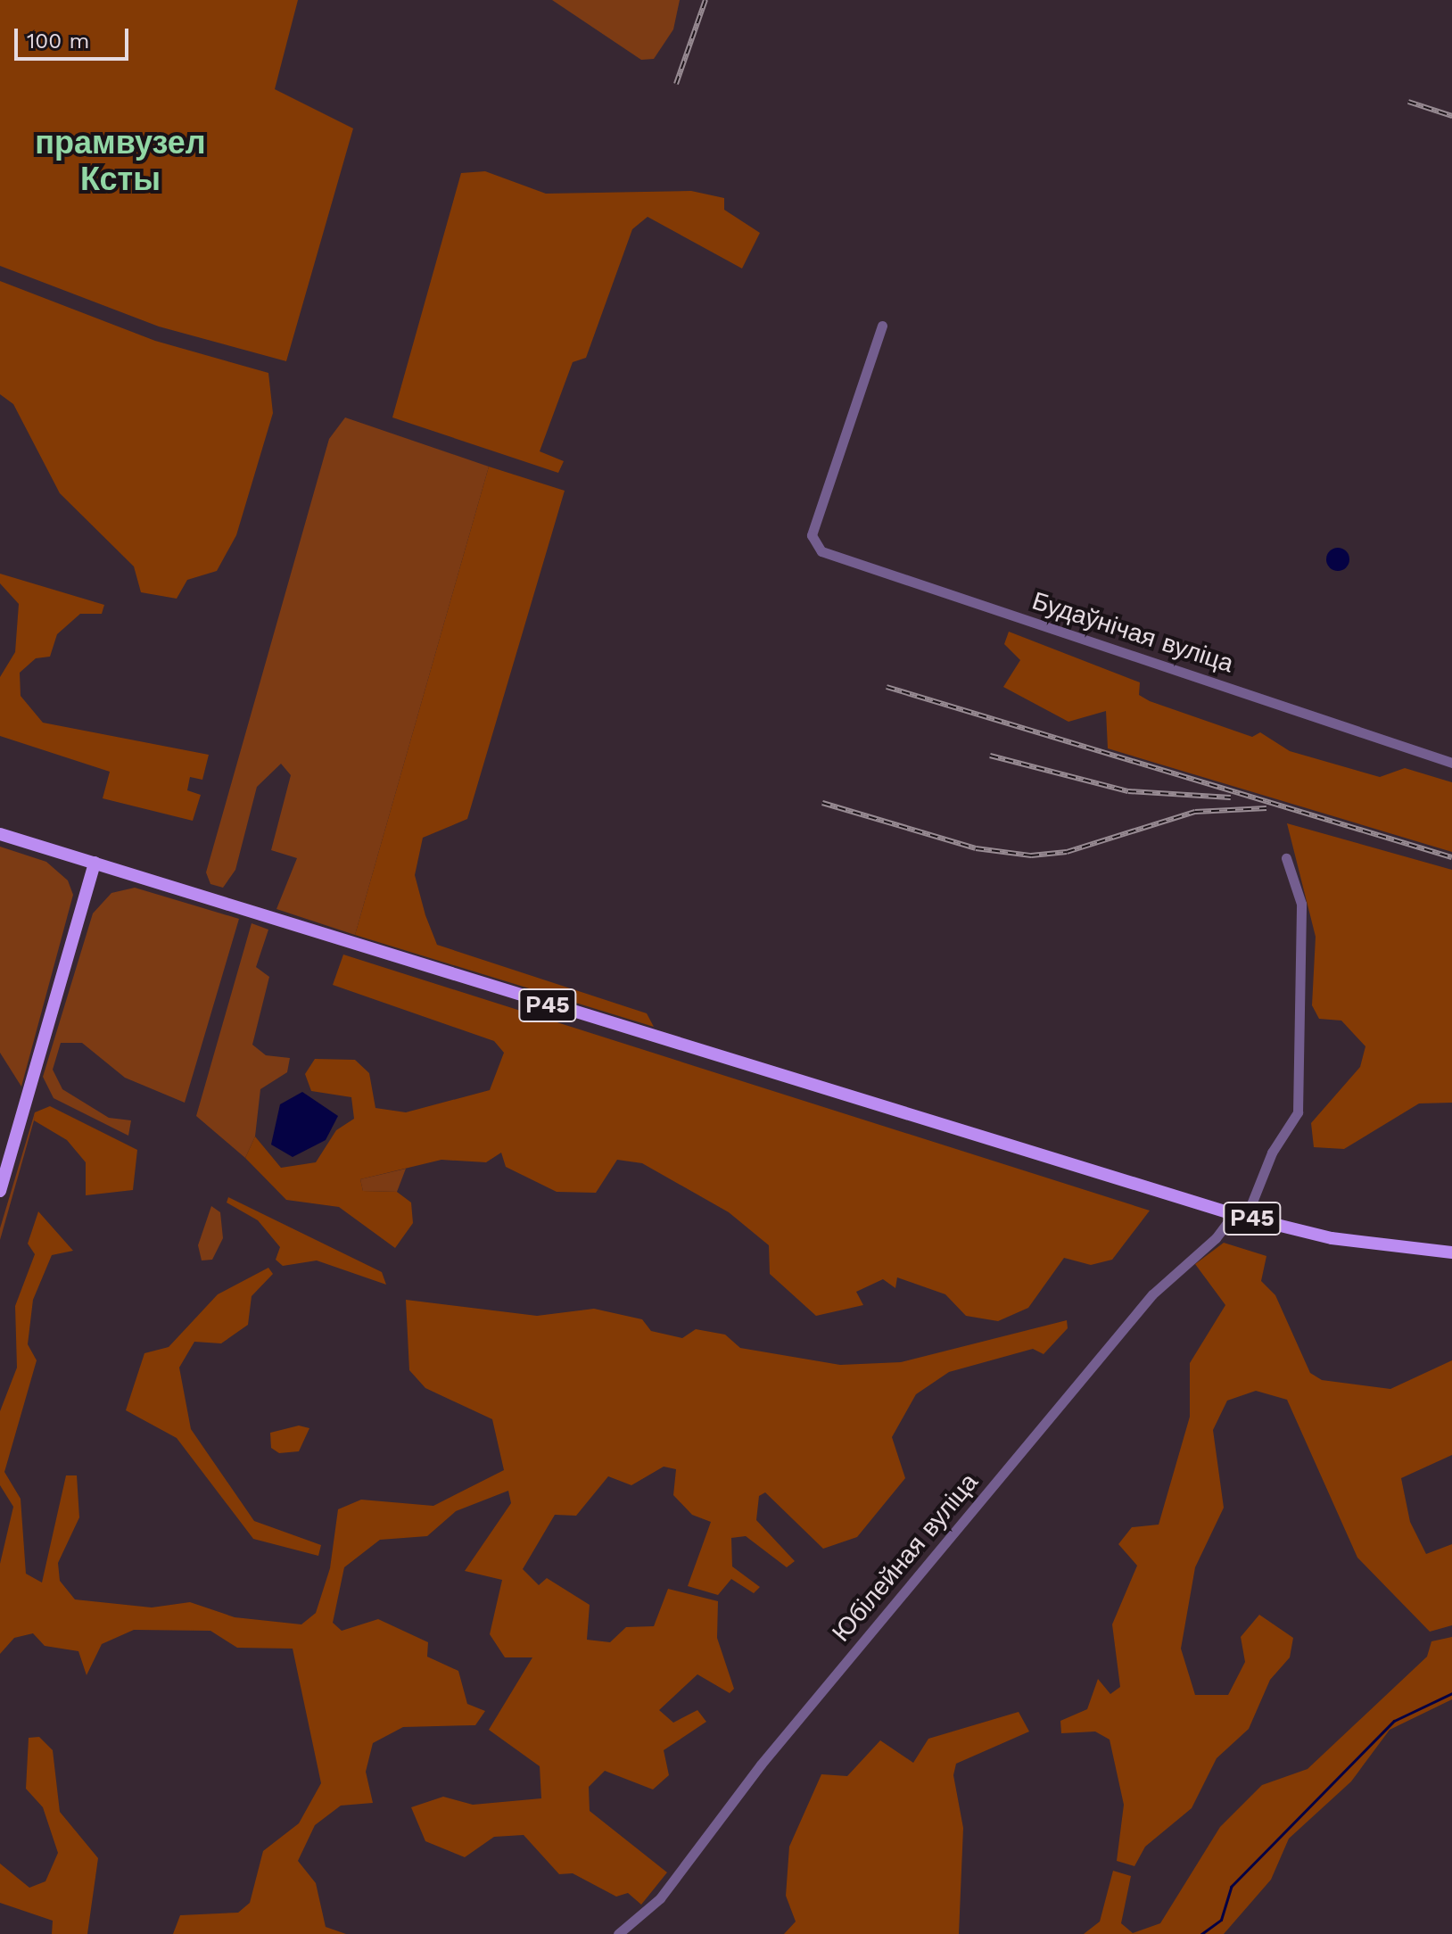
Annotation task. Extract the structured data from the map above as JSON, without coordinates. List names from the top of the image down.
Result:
{
  "streets": {
    "main road": ["Р45"],
    "street": ["Будаўнічая вуліца", "Юбілейная вуліца"]
  },
  "crossings": [
    ["Р45", "Юбілейная вуліца"]
  ],
  "districts": ["прамвузел Ксты"],
  "scale_bar": "100 m"
}
